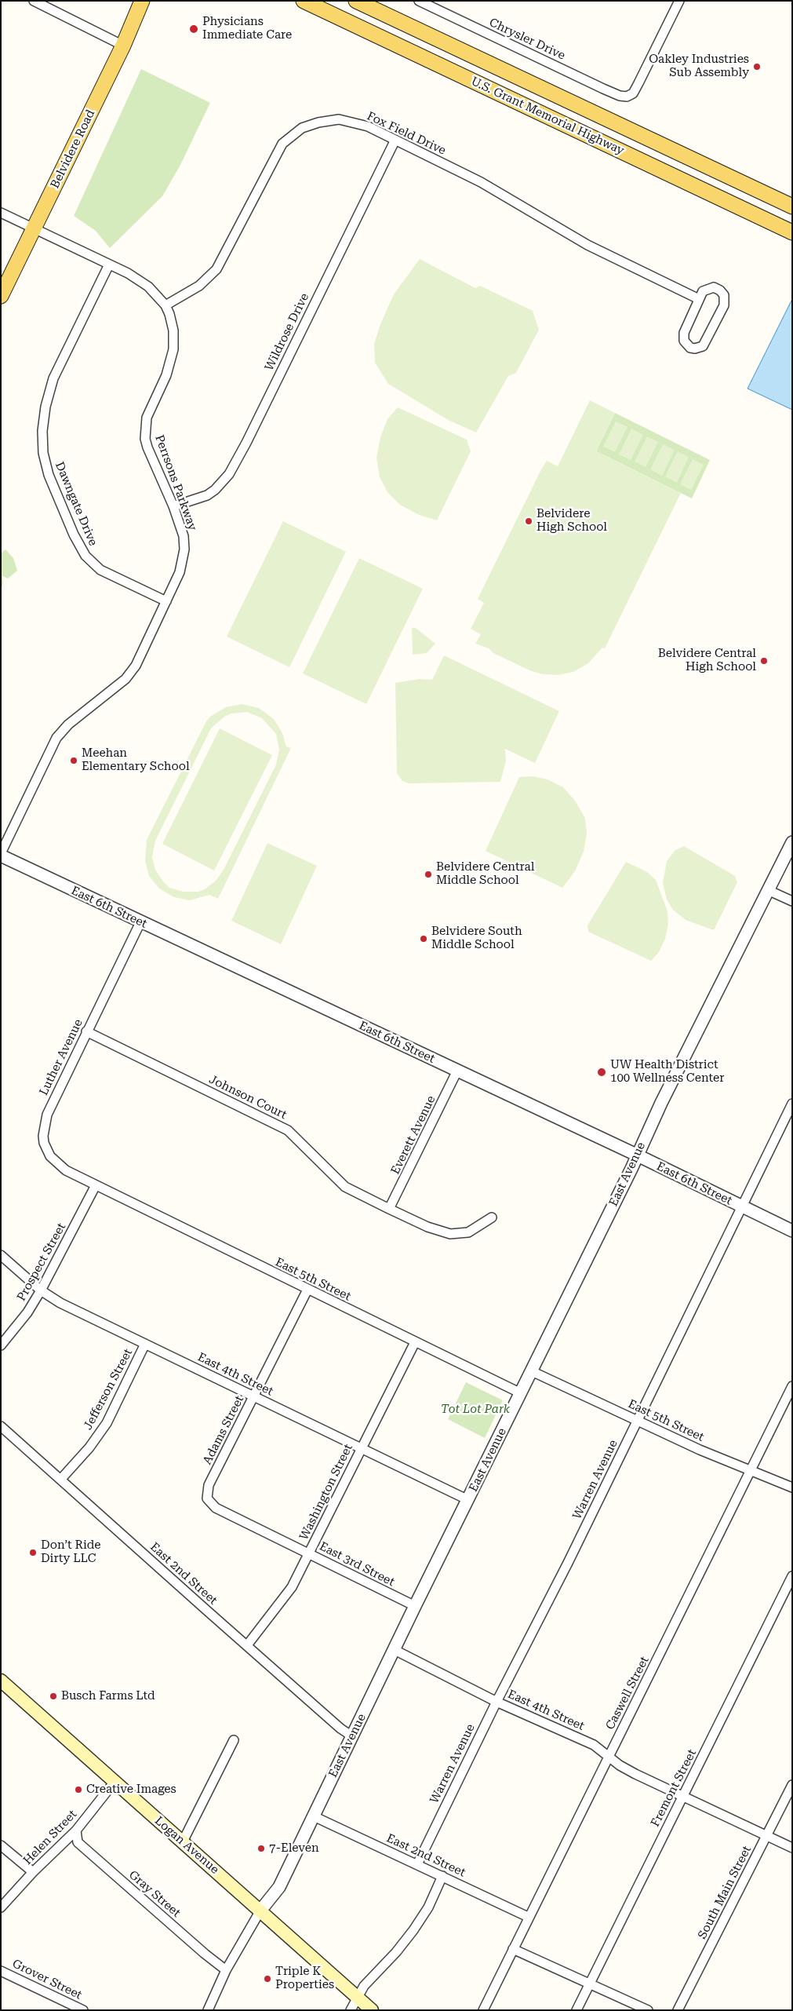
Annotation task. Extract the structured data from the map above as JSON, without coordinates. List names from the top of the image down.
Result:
{
  "streets": {
    "main road": ["U.S. Grant Memorial Highway", "Belvidere Road", "Logan Avenue"],
    "street": [
      "Chrysler Drive",
      "Fox Field Drive",
      "Wildrose Drive",
      "Perrsons Parkway",
      "Dawngate Drive",
      "East 6th Street",
      "Luther Avenue",
      "Johnson Court",
      "Everett Avenue",
      "East Avenue",
      "Prospect Street",
      "East 5th Street",
      "East 4th Street",
      "Jefferson Street",
      "Adams Street",
      "Warren Avenue",
      "Washington Street",
      "East 3rd Street",
      "East 2nd Street",
      "Caswell Street",
      "Fremont Street",
      "Helen Street",
      "South Main Street",
      "Gray Street",
      "Grover Street"
    ]
  },
  "crossings": [
    ["Fox Field Drive", "Wildrose Drive"],
    ["Fox Field Drive", "Perrsons Parkway"],
    ["Belvidere Road", "Perrsons Parkway"],
    ["Wildrose Drive", "Perrsons Parkway"],
    ["Perrsons Parkway", "Dawngate Drive"],
    ["Perrsons Parkway", "East 6th Street"],
    ["East 6th Street", "Luther Avenue"],
    ["East 6th Street", "Everett Avenue"],
    ["East 6th Street", "East Avenue"],
    ["East 6th Street", "Warren Avenue"],
    ["Luther Avenue", "Johnson Court"],
    ["Luther Avenue", "Prospect Street"],
    ["Luther Avenue", "East 5th Street"],
    ["Johnson Court", "Everett Avenue"],
    ["East Avenue", "East 5th Street"],
    ["East Avenue", "East 4th Street"],
    ["East Avenue", "East 3rd Street"],
    ["East Avenue", "East 2nd Street"],
    ["East Avenue", "Logan Avenue"],
    ["East Avenue", "Gray Street"],
    ["Prospect Street", "East 5th Street"],
    ["Prospect Street", "East 4th Street"],
    ["East 5th Street", "Adams Street"],
    ["East 5th Street", "Warren Avenue"],
    ["East 5th Street", "Washington Street"],
    ["East 5th Street", "Caswell Street"],
    ["East 4th Street", "Jefferson Street"],
    ["East 4th Street", "Adams Street"],
    ["East 4th Street", "Warren Avenue"],
    ["East 4th Street", "Washington Street"],
    ["East 4th Street", "Caswell Street"],
    ["East 4th Street", "Fremont Street"],
    ["East 4th Street", "South Main Street"],
    ["Jefferson Street", "East 2nd Street"],
    ["Adams Street", "East 3rd Street"],
    ["Warren Avenue", "East 2nd Street"],
    ["Washington Street", "East 3rd Street"],
    ["Washington Street", "East 2nd Street"],
    ["East 2nd Street", "Caswell Street"],
    ["Helen Street", "Logan Avenue"],
    ["Helen Street", "Gray Street"]
  ],
  "parks": ["Tot Lot Park"],
  "places": [
    "Physicians Immediate Care",
    "Oakley Industries Sub Assembly",
    "Belvidere High School",
    "Belvidere Central High School",
    "Meehan Elementary School",
    "Belvidere Central Middle School",
    "Belvidere South Middle School",
    "UW Health District 100 Wellness Center",
    "Don’t Ride Dirty LLC",
    "Busch Farms Ltd",
    "Creative Images",
    "7-Eleven",
    "Triple K Properties"
  ]
}
